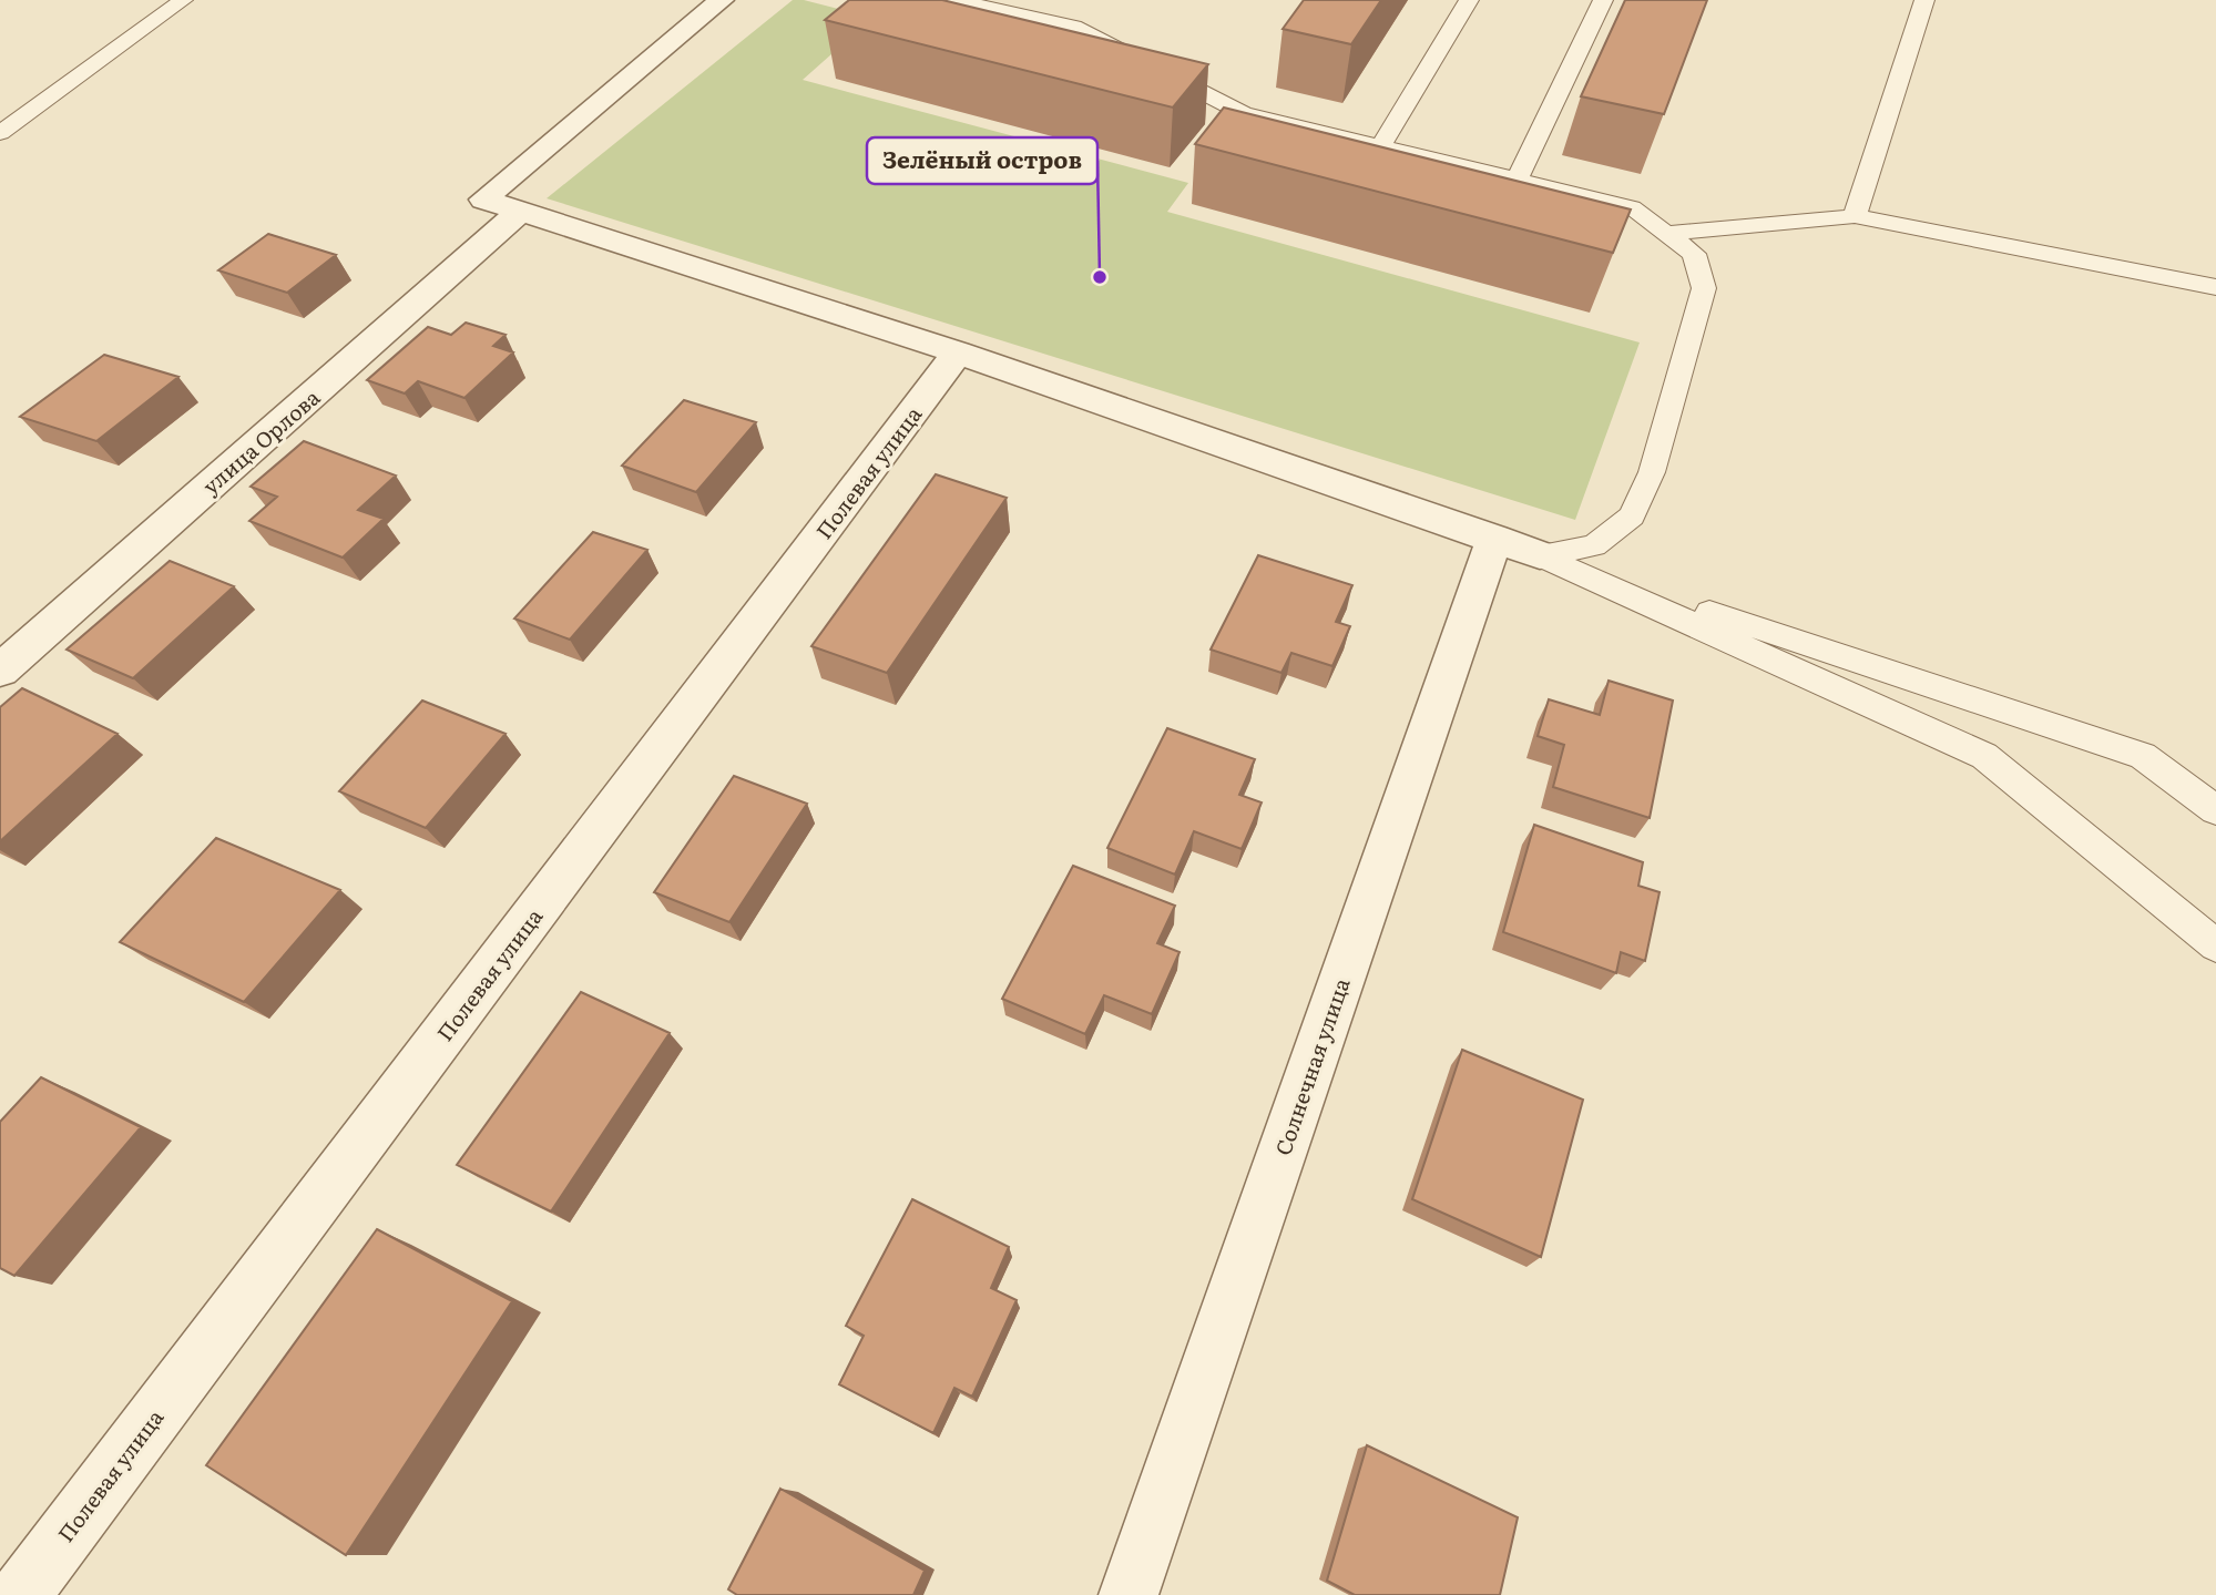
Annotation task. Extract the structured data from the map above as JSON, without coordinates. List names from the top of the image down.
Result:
{
  "streets": {
    "street": ["улица Орлова", "Полевая улица", "Солнечная улица"]
  },
  "places": ["Зелёный остров"]
}
